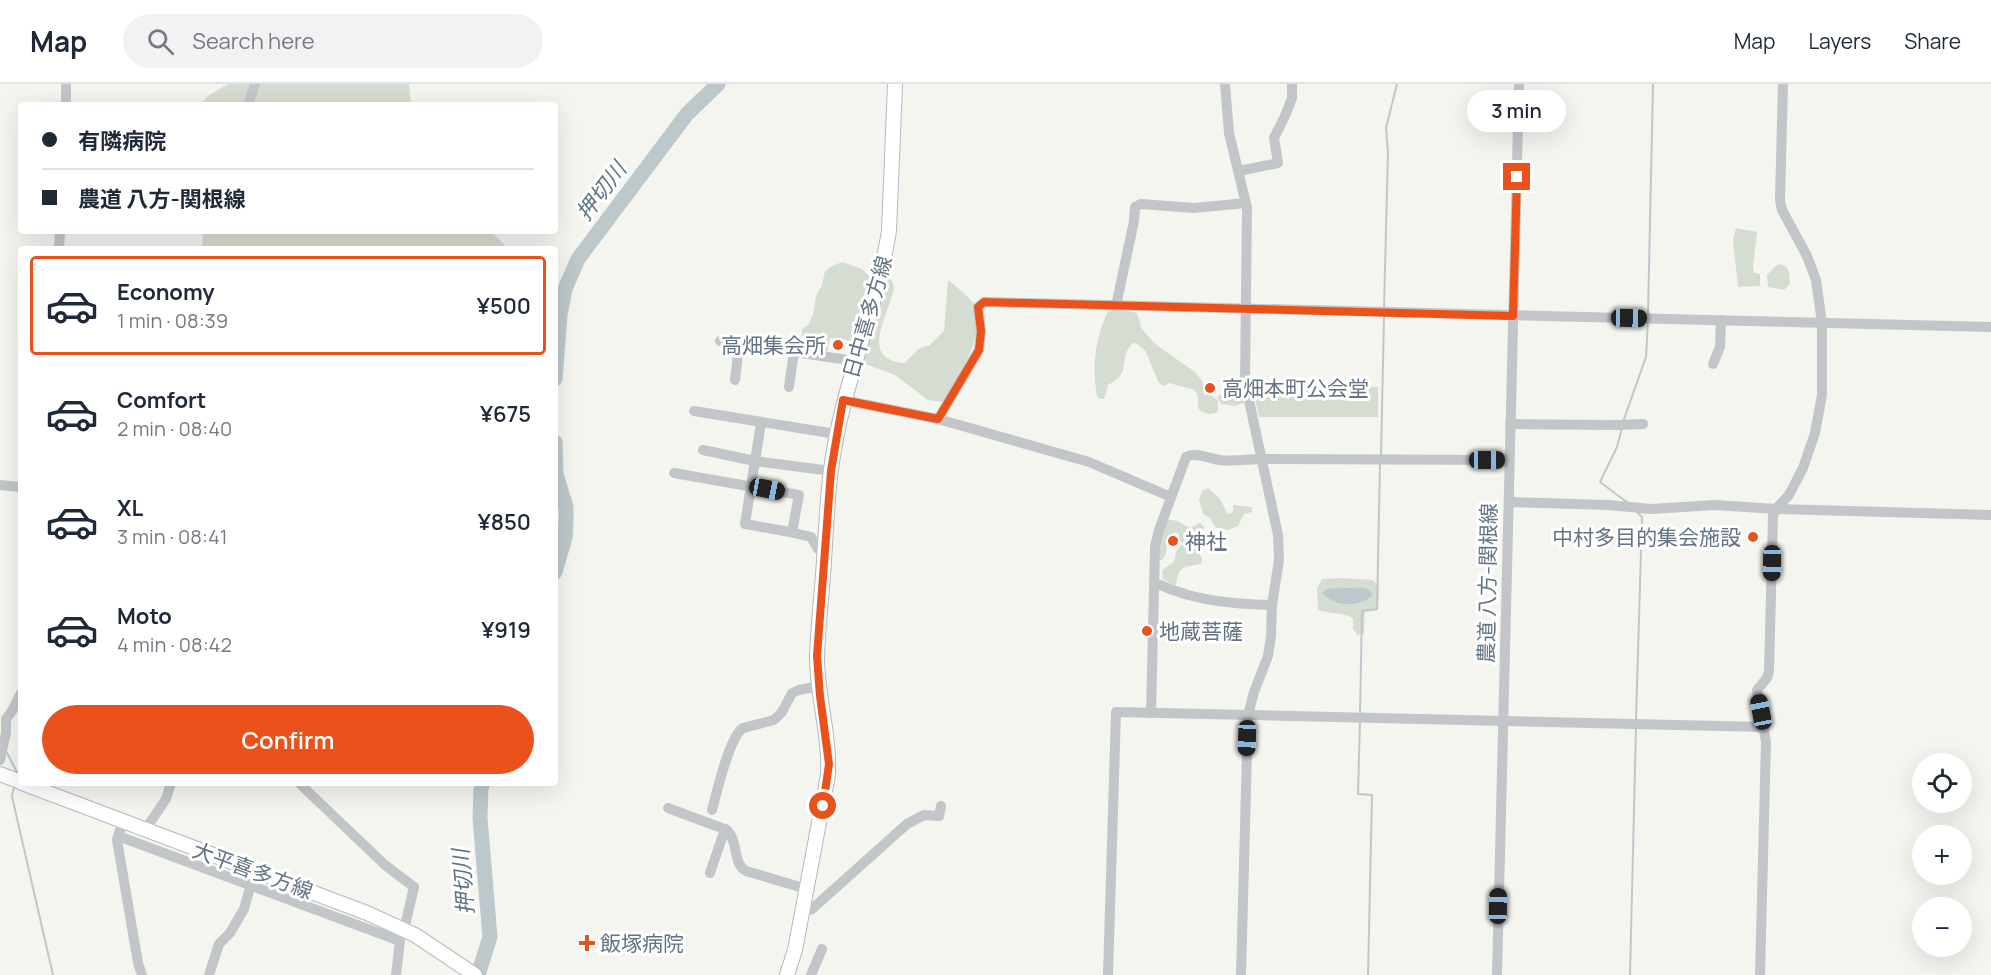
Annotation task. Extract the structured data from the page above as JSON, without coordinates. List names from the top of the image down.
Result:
{
  "streets": {
    "main road": ["日中喜多方線", "大平喜多方線"],
    "street": ["農道 八方-関根線"]
  },
  "water": ["押切川"],
  "places": {
    "other": [
      "高畑集会所",
      "高畑本町公会堂",
      "中村多目的集会施設",
      "神社",
      "地蔵菩薩"
    ],
    "health": ["飯塚病院"]
  },
  "page": {
    "header": "Map",
    "search": "Search here",
    "nav": ["Map", "Layers", "Share"],
    "bubble": "3 min",
    "banner": ["有隣病院", "農道 八方-関根線"],
    "list": [
      {
        "name": "Economy",
        "note": "1 min · 08:39",
        "value": "¥500"
      },
      {
        "name": "Comfort",
        "note": "2 min · 08:40",
        "value": "¥675"
      },
      {
        "name": "XL",
        "note": "3 min · 08:41",
        "value": "¥850"
      },
      {
        "name": "Moto",
        "note": "4 min · 08:42",
        "value": "¥919"
      }
    ],
    "buttons": "Confirm",
    "map_buttons": ["+", "−"]
  }
}
